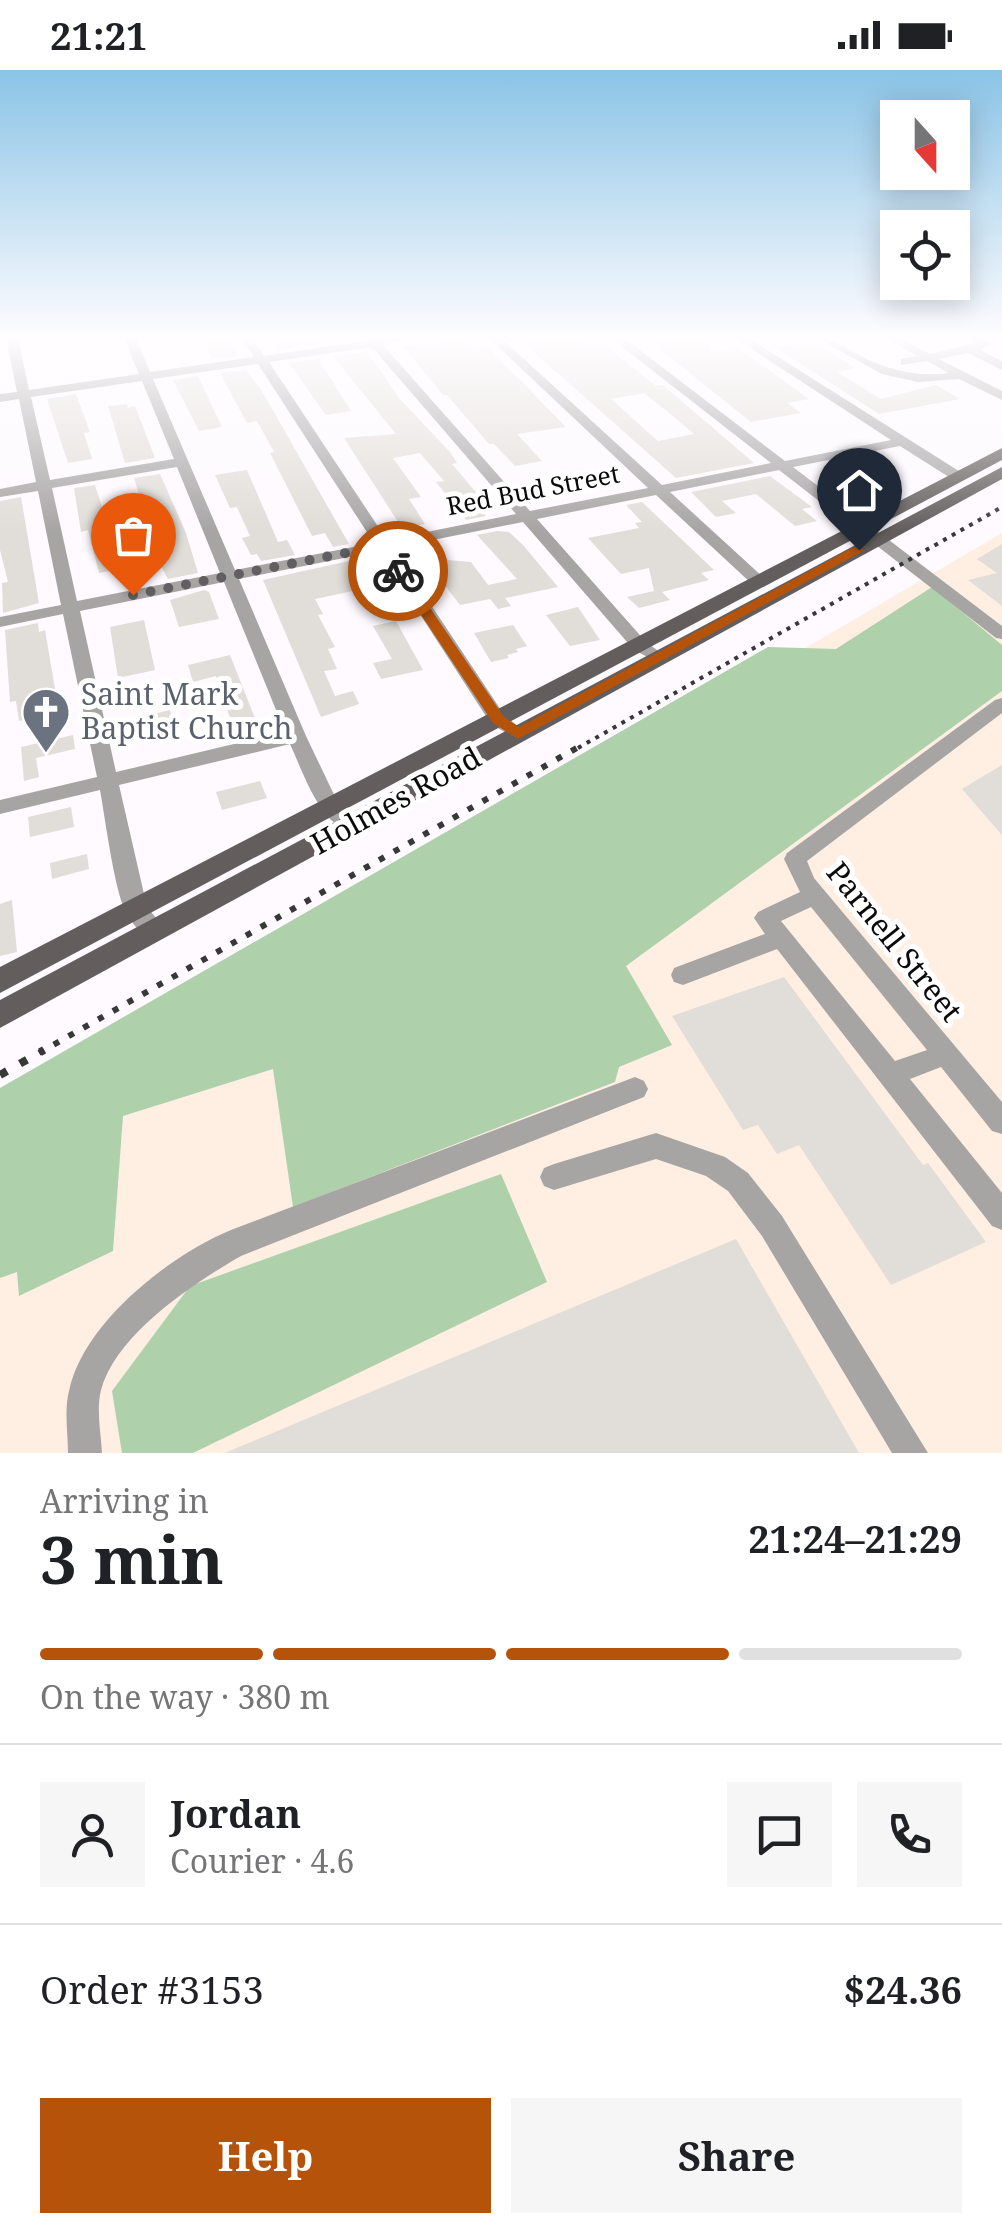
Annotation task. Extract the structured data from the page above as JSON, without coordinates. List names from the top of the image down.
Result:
{
  "streets": {
    "main road": ["Holmes Road"],
    "street": ["Red Bud Street", "Parnell Street"]
  },
  "places": {
    "church": ["Saint Mark Baptist Church"]
  },
  "north": "bottom",
  "page": {
    "status": "21:21",
    "heading": ["3 min", "Arriving in", "21:24–21:29"],
    "panel": [
      "Jordan",
      "Courier · 4.6",
      "Order #3153",
      "$24.36"
    ],
    "bar": "On the way · 380 m",
    "buttons": ["Help", "Share"]
  }
}
